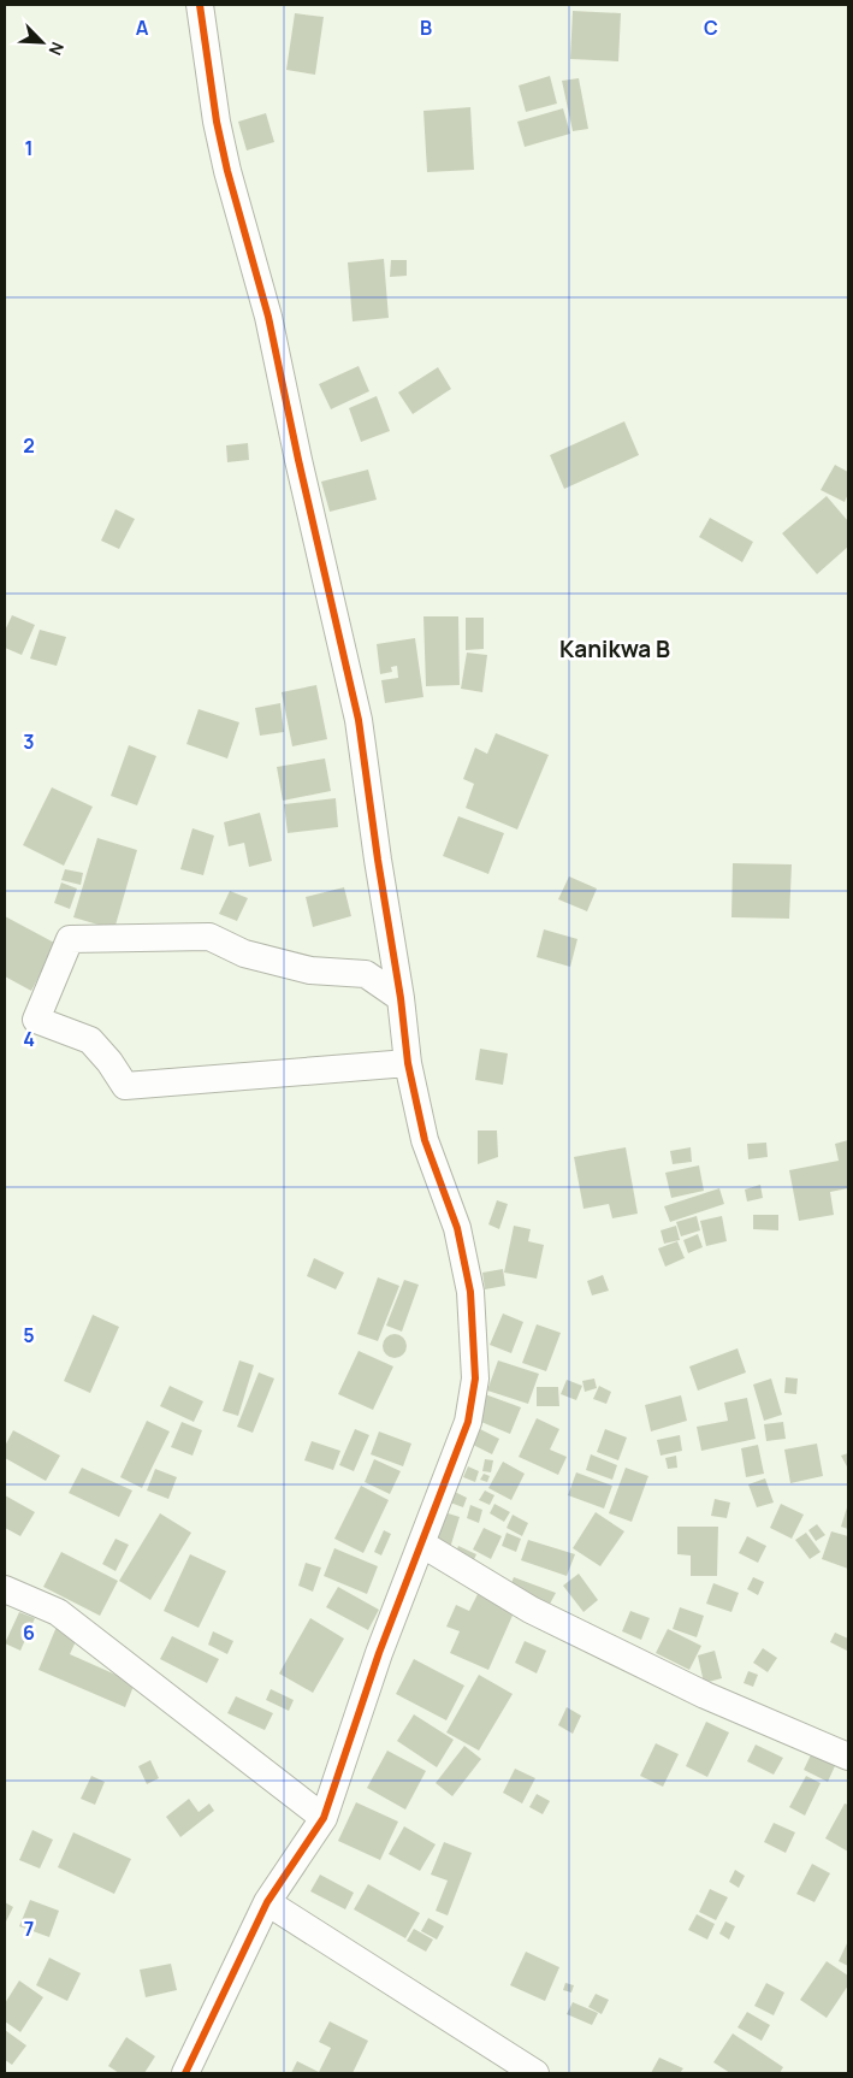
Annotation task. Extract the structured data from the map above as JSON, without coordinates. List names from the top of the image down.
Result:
{
  "districts": ["Kanikwa B"],
  "north": "bottom right",
  "grid": {
    "columns": ["A", "B", "C"],
    "rows": [
      "1",
      "2",
      "3",
      "4",
      "5",
      "6",
      "7"
    ]
  }
}
